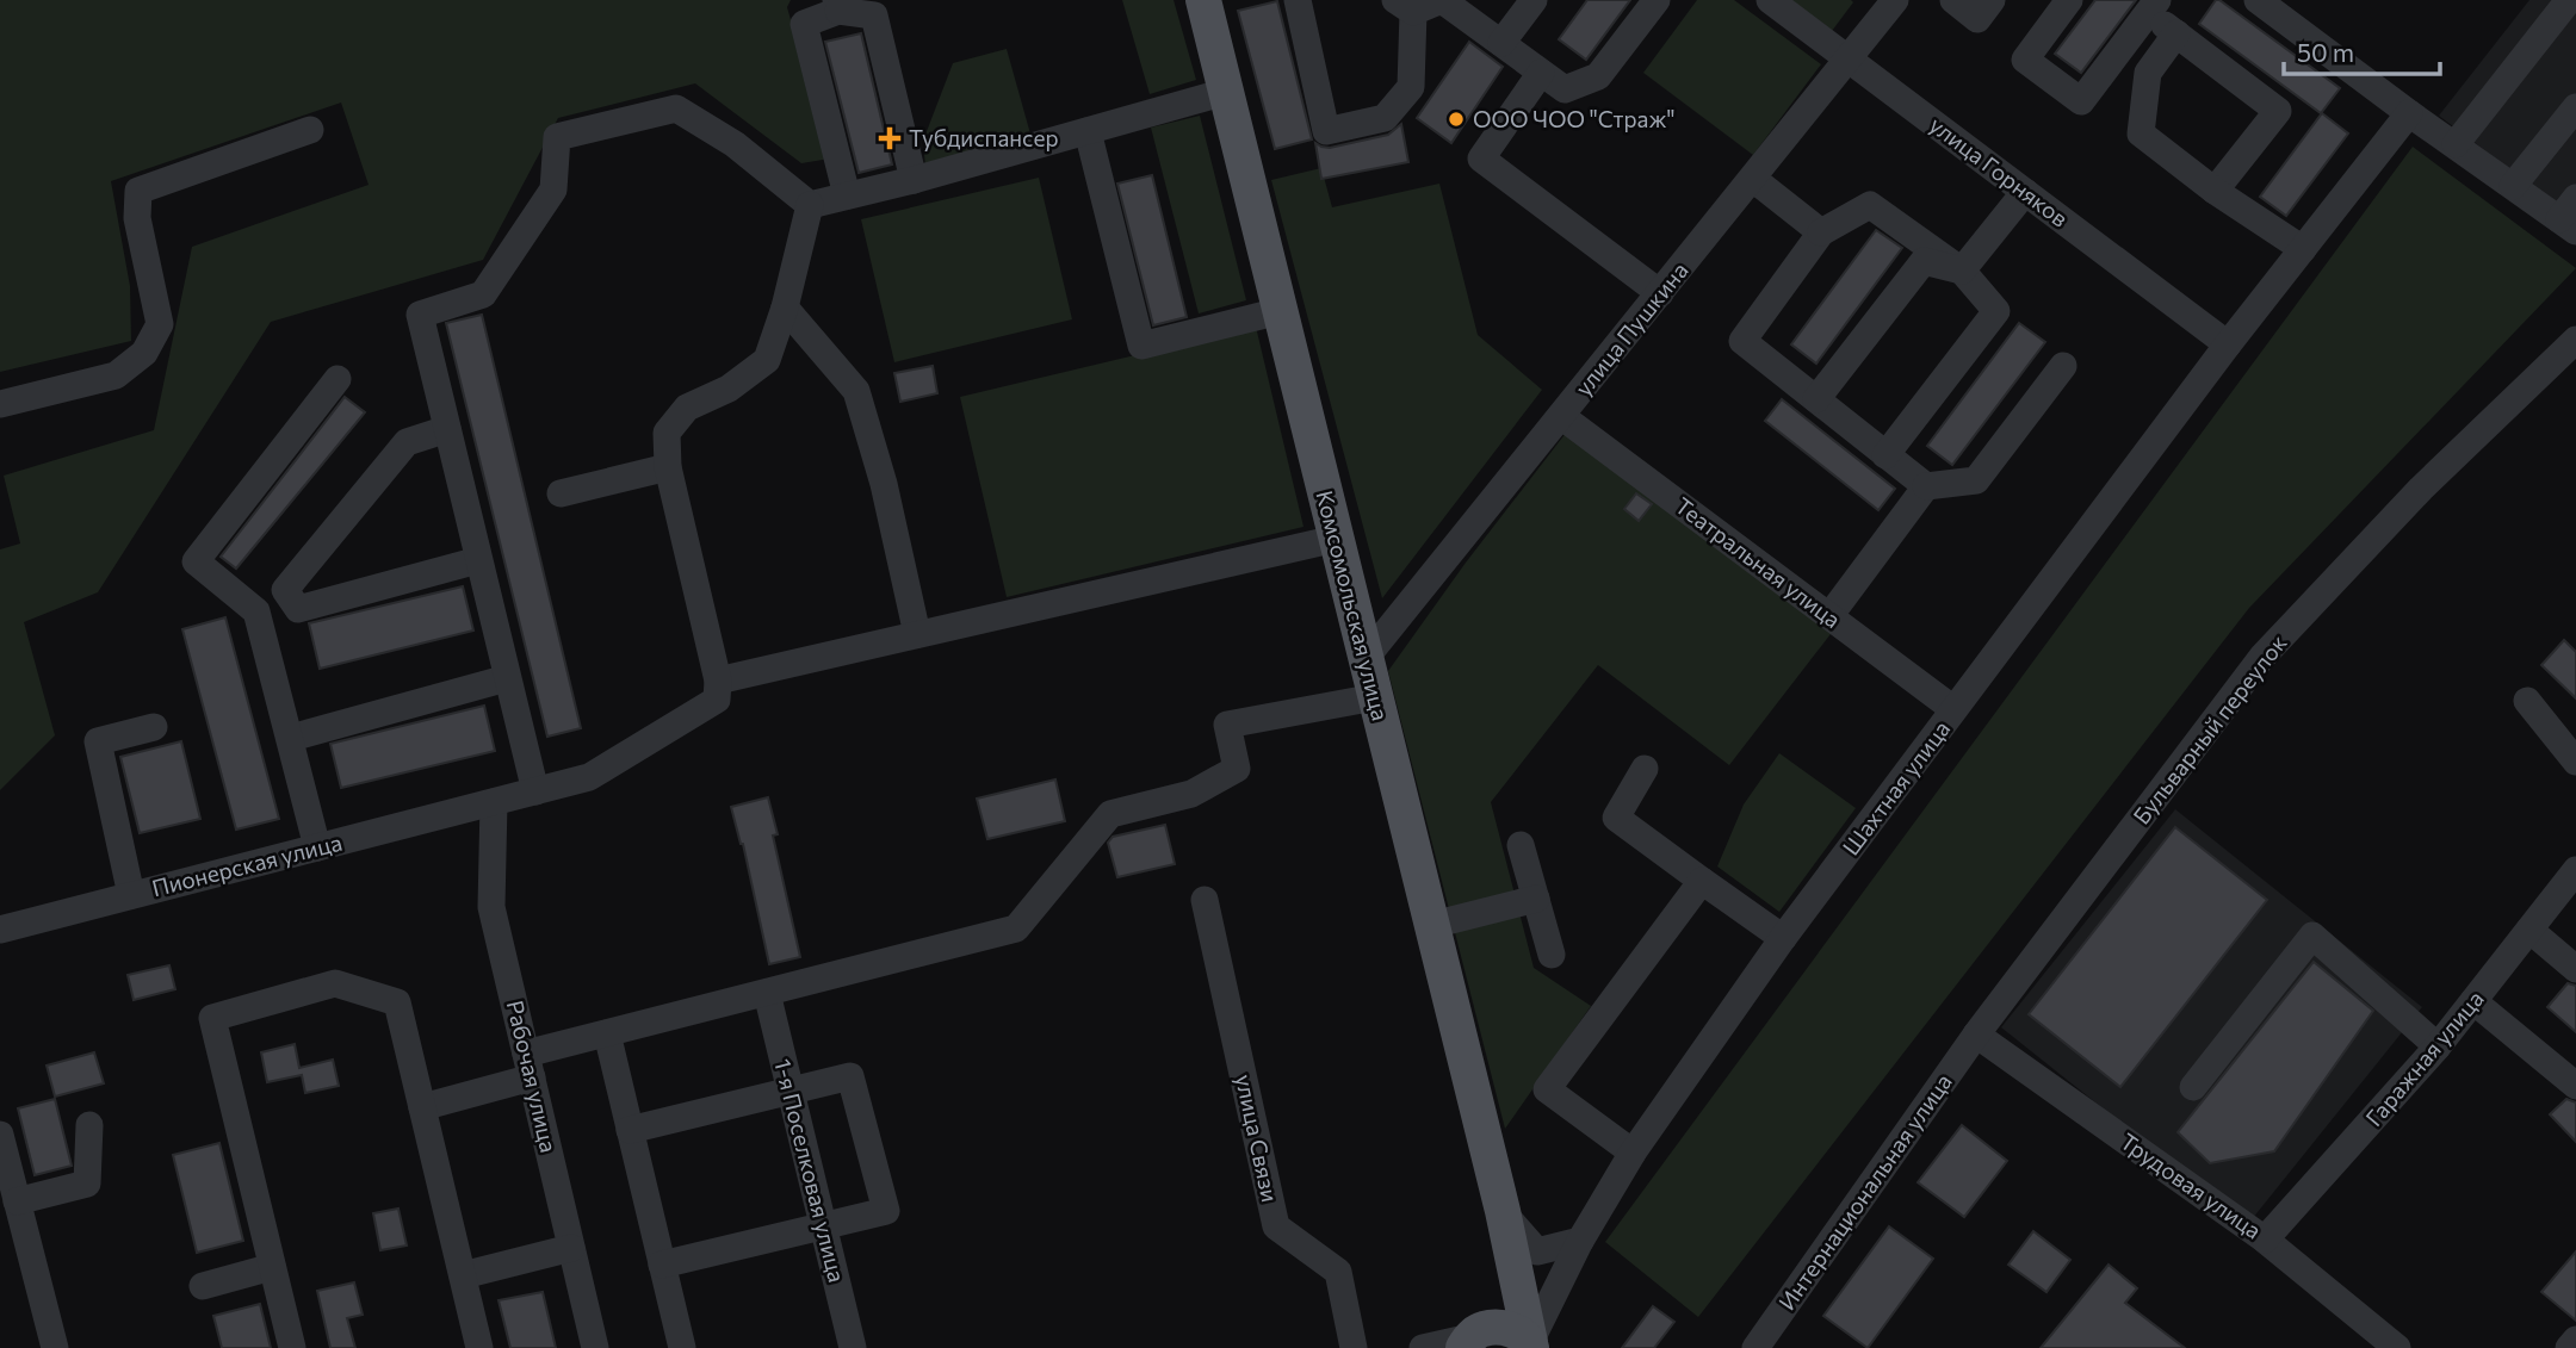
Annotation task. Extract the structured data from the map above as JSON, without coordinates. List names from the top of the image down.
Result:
{
  "streets": {
    "main road": ["Комсомольская улица"],
    "street": [
      "улица Горняков",
      "улица Пушкина",
      "Театральная улица",
      "Бульварный переулок",
      "Шахтная улица",
      "Пионерская улица",
      "Гаражная улица",
      "Рабочая улица",
      "улица Связи",
      "1-я Поселковая улица",
      "Трудовая улица",
      "Интернациональная улица"
    ]
  },
  "crossings": [
    ["улица Горняков", "улица Пушкина"],
    ["улица Горняков", "Шахтная улица"],
    ["улица Пушкина", "Театральная улица"],
    ["улица Пушкина", "Комсомольская улица"],
    ["Театральная улица", "Шахтная улица"],
    ["Комсомольская улица", "Шахтная улица"],
    ["Бульварный переулок", "Трудовая улица"],
    ["Бульварный переулок", "Интернациональная улица"],
    ["Пионерская улица", "Рабочая улица"],
    ["Гаражная улица", "Трудовая улица"],
    ["Трудовая улица", "Интернациональная улица"]
  ],
  "places": {
    "other": ["ООО ЧОО \"Страж\""],
    "health": ["Тубдиспансер"]
  },
  "scale_bar": "50 m"
}
